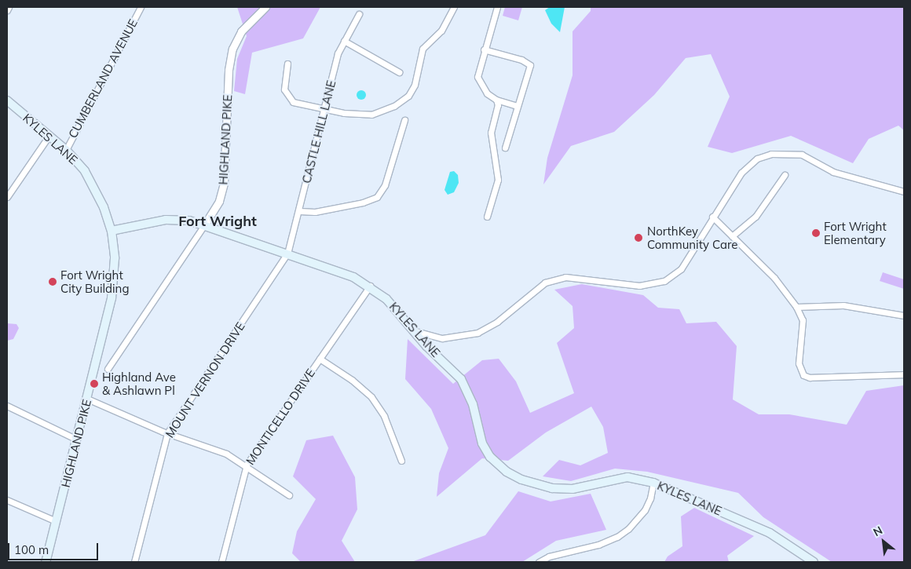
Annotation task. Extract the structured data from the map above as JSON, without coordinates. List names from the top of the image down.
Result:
{
  "streets": {
    "main road": ["KYLES LANE", "HIGHLAND PIKE"],
    "street": [
      "CUMBERLAND AVENUE",
      "CASTLE HILL LANE",
      "MOUNT VERNON DRIVE",
      "MONTICELLO DRIVE"
    ]
  },
  "crossings": [
    ["CUMBERLAND AVENUE", "KYLES LANE"],
    ["CASTLE HILL LANE", "KYLES LANE"],
    ["CASTLE HILL LANE", "MOUNT VERNON DRIVE"],
    ["KYLES LANE", "HIGHLAND PIKE"],
    ["KYLES LANE", "MOUNT VERNON DRIVE"],
    ["KYLES LANE", "MONTICELLO DRIVE"]
  ],
  "districts": ["Fort Wright"],
  "places": [
    "Fort Wright Elementary",
    "NorthKey Community Care",
    "Fort Wright City Building",
    "Highland Ave & Ashlawn Pl"
  ],
  "scale_bar": "100 m",
  "north": "top left"
}
